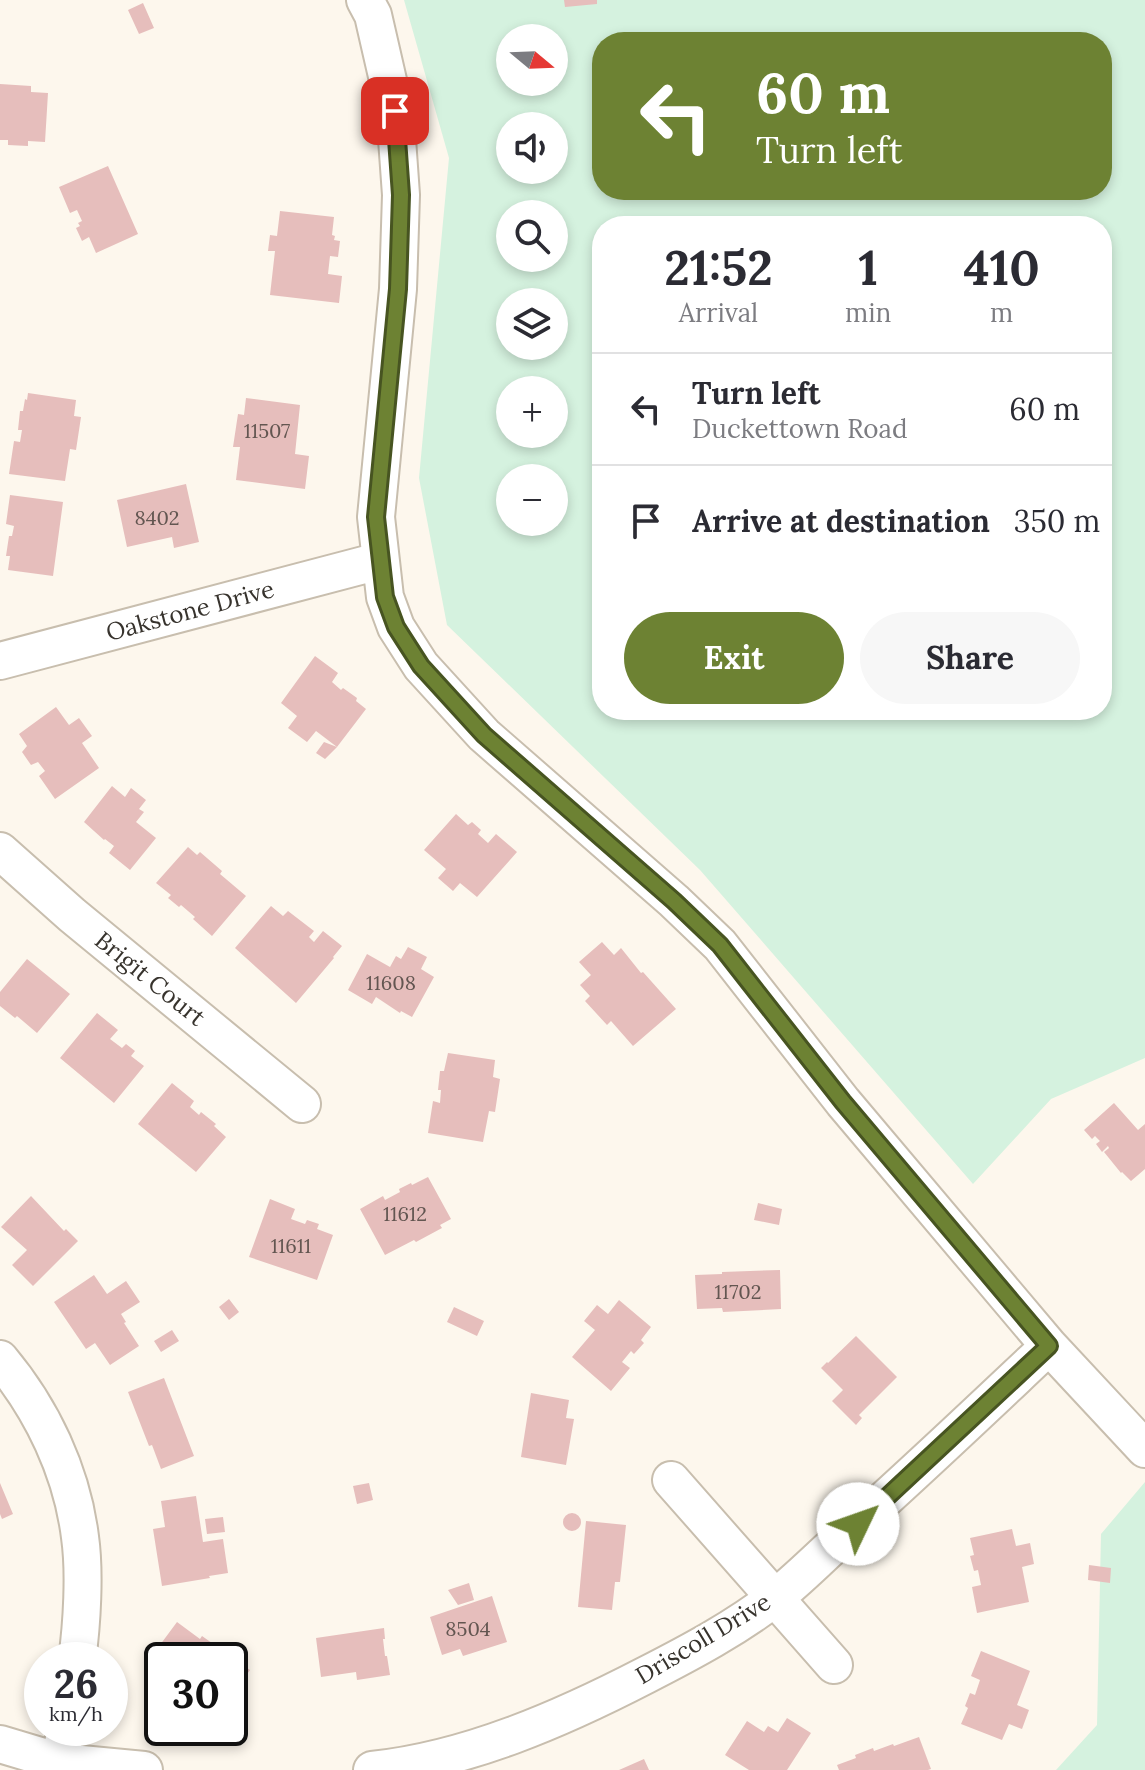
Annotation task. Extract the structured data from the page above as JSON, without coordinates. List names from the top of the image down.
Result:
{
  "streets": {
    "street": ["Oakstone Drive", "Brigit Court", "Driscoll Drive"]
  },
  "house_numbers": [
    "11507",
    "8402",
    "11608",
    "11612",
    "11611",
    "11702",
    "8504"
  ],
  "north": "right",
  "page": {
    "map_buttons": ["+", "−"],
    "turn": ["60 m", "Turn left"],
    "eta": [
      "21:52",
      "Arrival",
      "1",
      "min",
      "410",
      "m"
    ],
    "list": [
      {
        "name": "Turn left",
        "note": "Duckettown Road",
        "value": "60 m"
      },
      {
        "name": "Arrive at destination",
        "value": "350 m"
      }
    ],
    "buttons": ["Exit", "Share"],
    "speed": "26 km/h",
    "limit": "30"
  }
}
